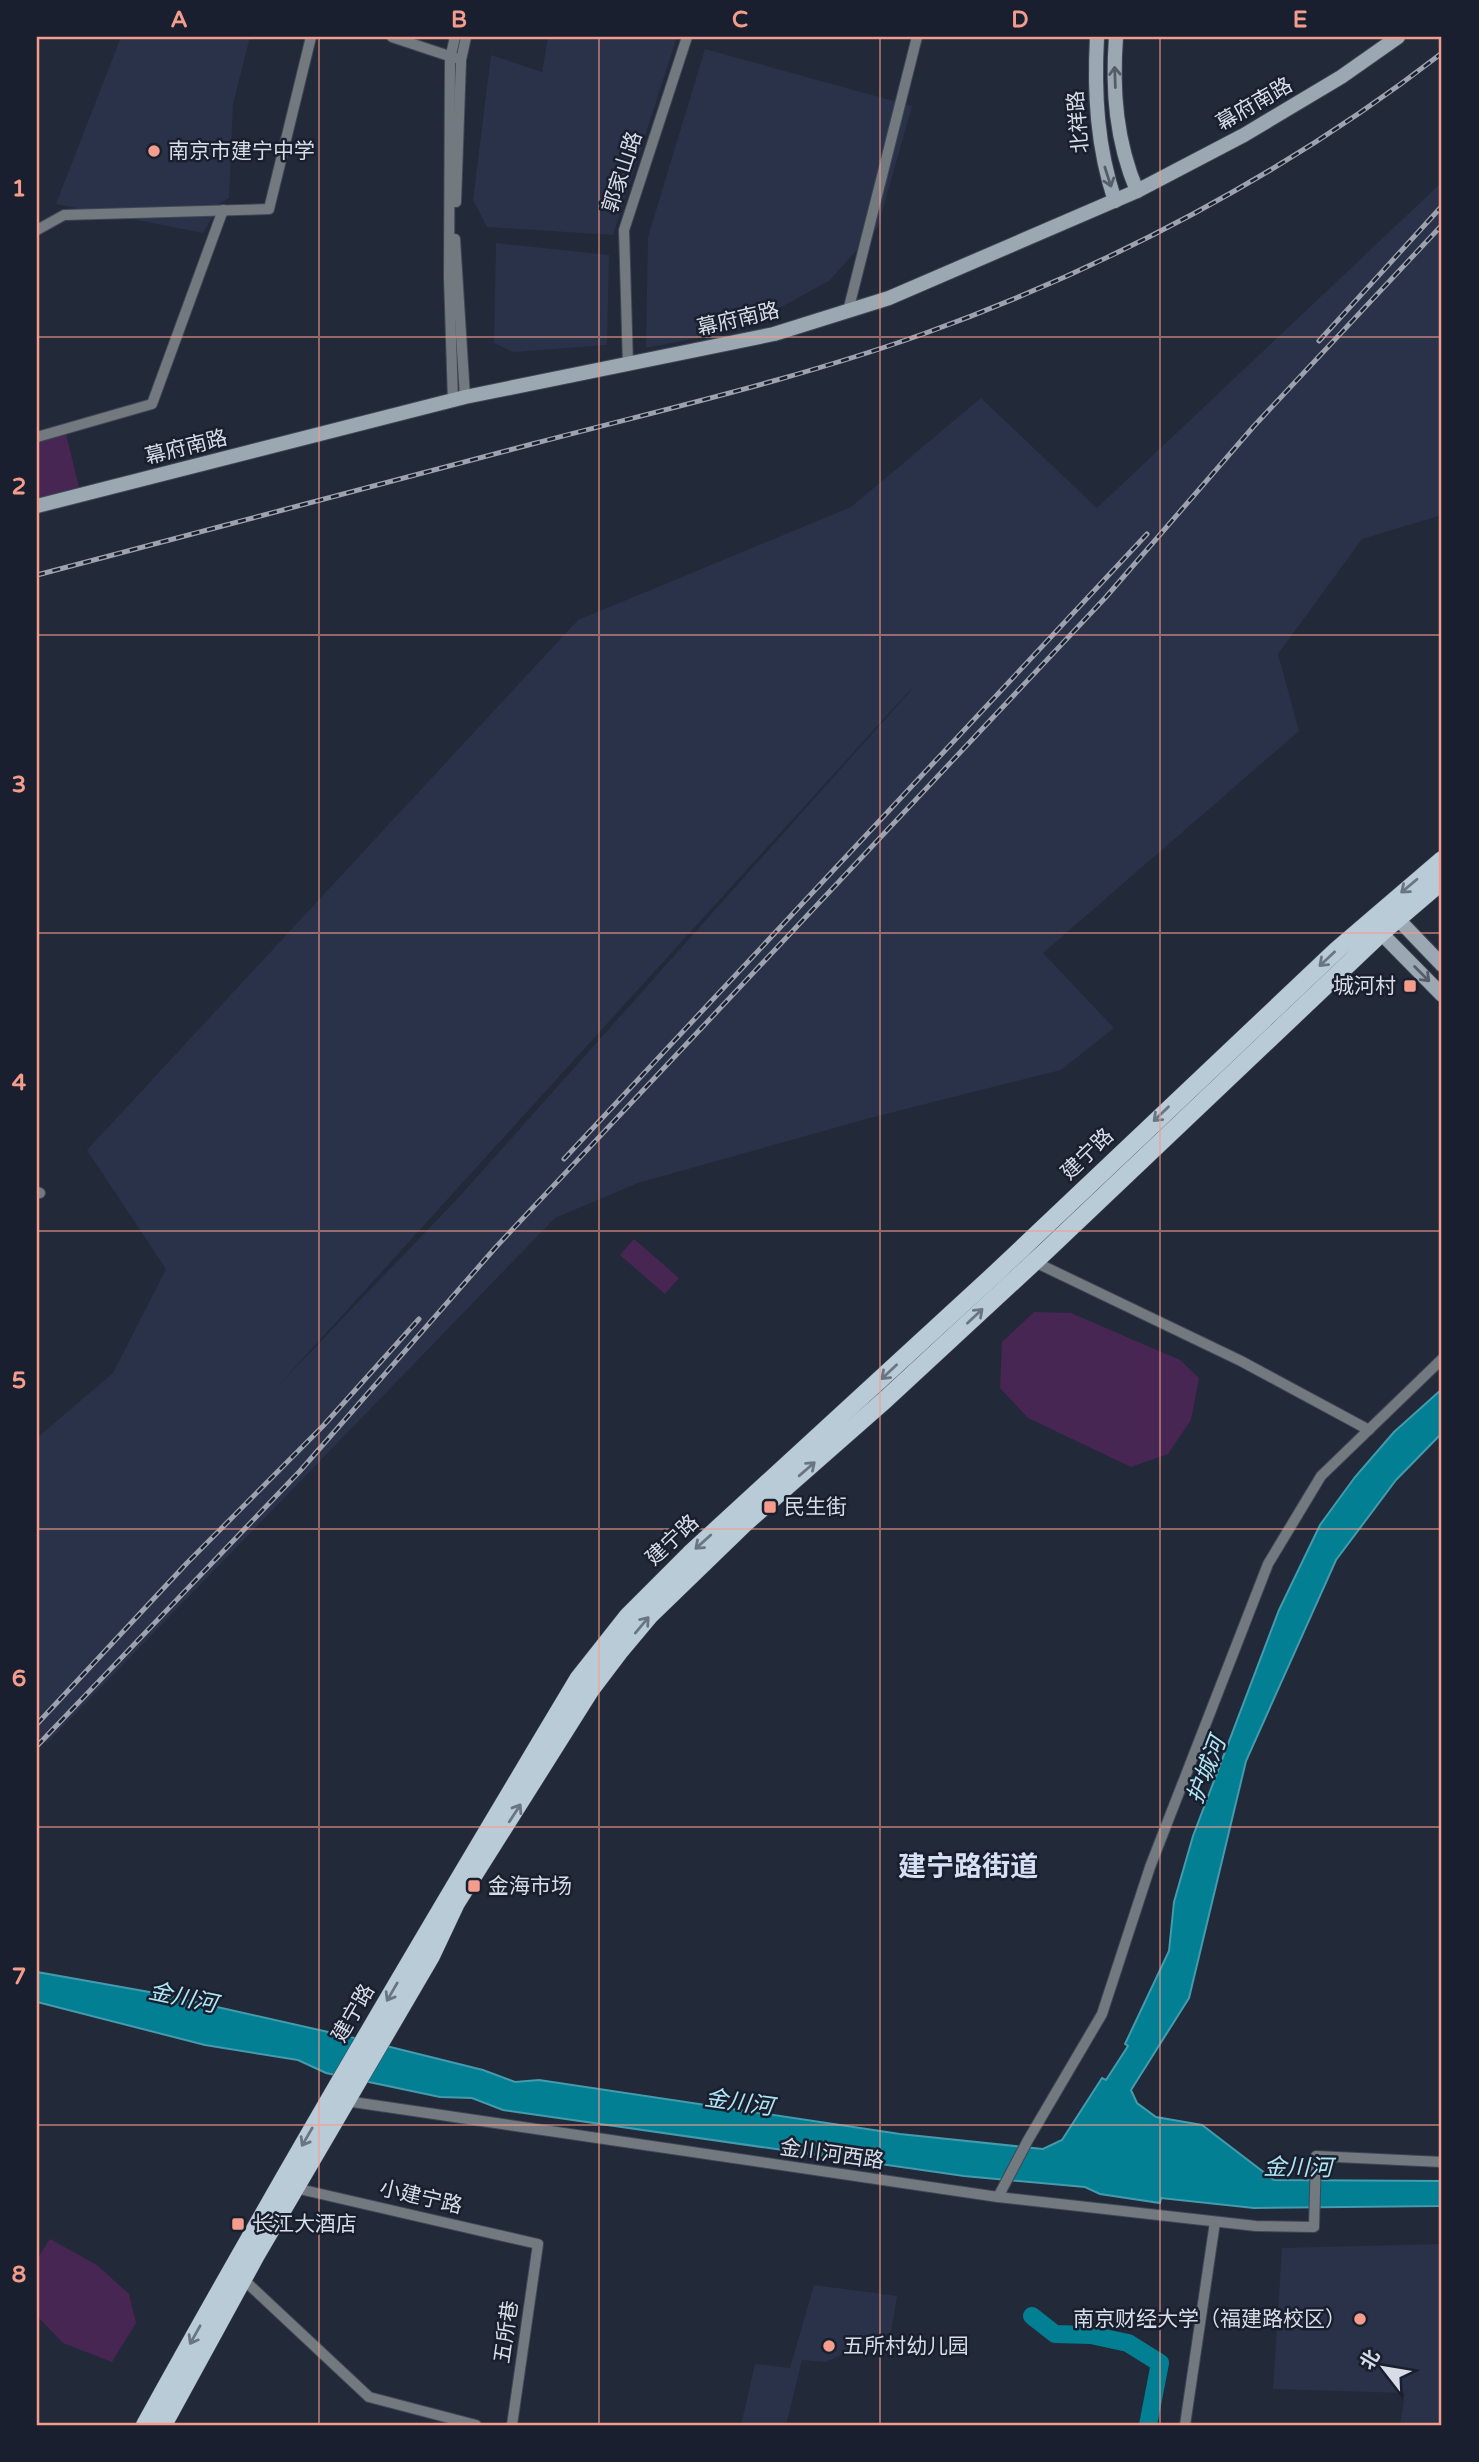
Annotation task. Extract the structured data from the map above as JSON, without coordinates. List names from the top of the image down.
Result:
{
  "streets": {
    "main road": ["建宁路"],
    "street": [
      "幕府南路",
      "北祥路",
      "郭家山路",
      "金川河西路",
      "小建宁路",
      "五所巷"
    ]
  },
  "crossings": [
    ["幕府南路", "北祥路"],
    ["幕府南路", "郭家山路"],
    ["建宁路", "金川河西路"],
    ["建宁路", "小建宁路"],
    ["小建宁路", "五所巷"]
  ],
  "districts": ["建宁路街道"],
  "water": ["护城河", "金川河"],
  "places": {
    "other": ["南京市建宁中学", "南京财经大学（福建路校区）", "五所村幼儿园"],
    "transit": [
      "城河村",
      "民生街",
      "金海市场",
      "长江大酒店"
    ]
  },
  "north": "top left",
  "grid": {
    "columns": [
      "A",
      "B",
      "C",
      "D",
      "E"
    ],
    "rows": [
      "1",
      "2",
      "3",
      "4",
      "5",
      "6",
      "7",
      "8"
    ]
  }
}
